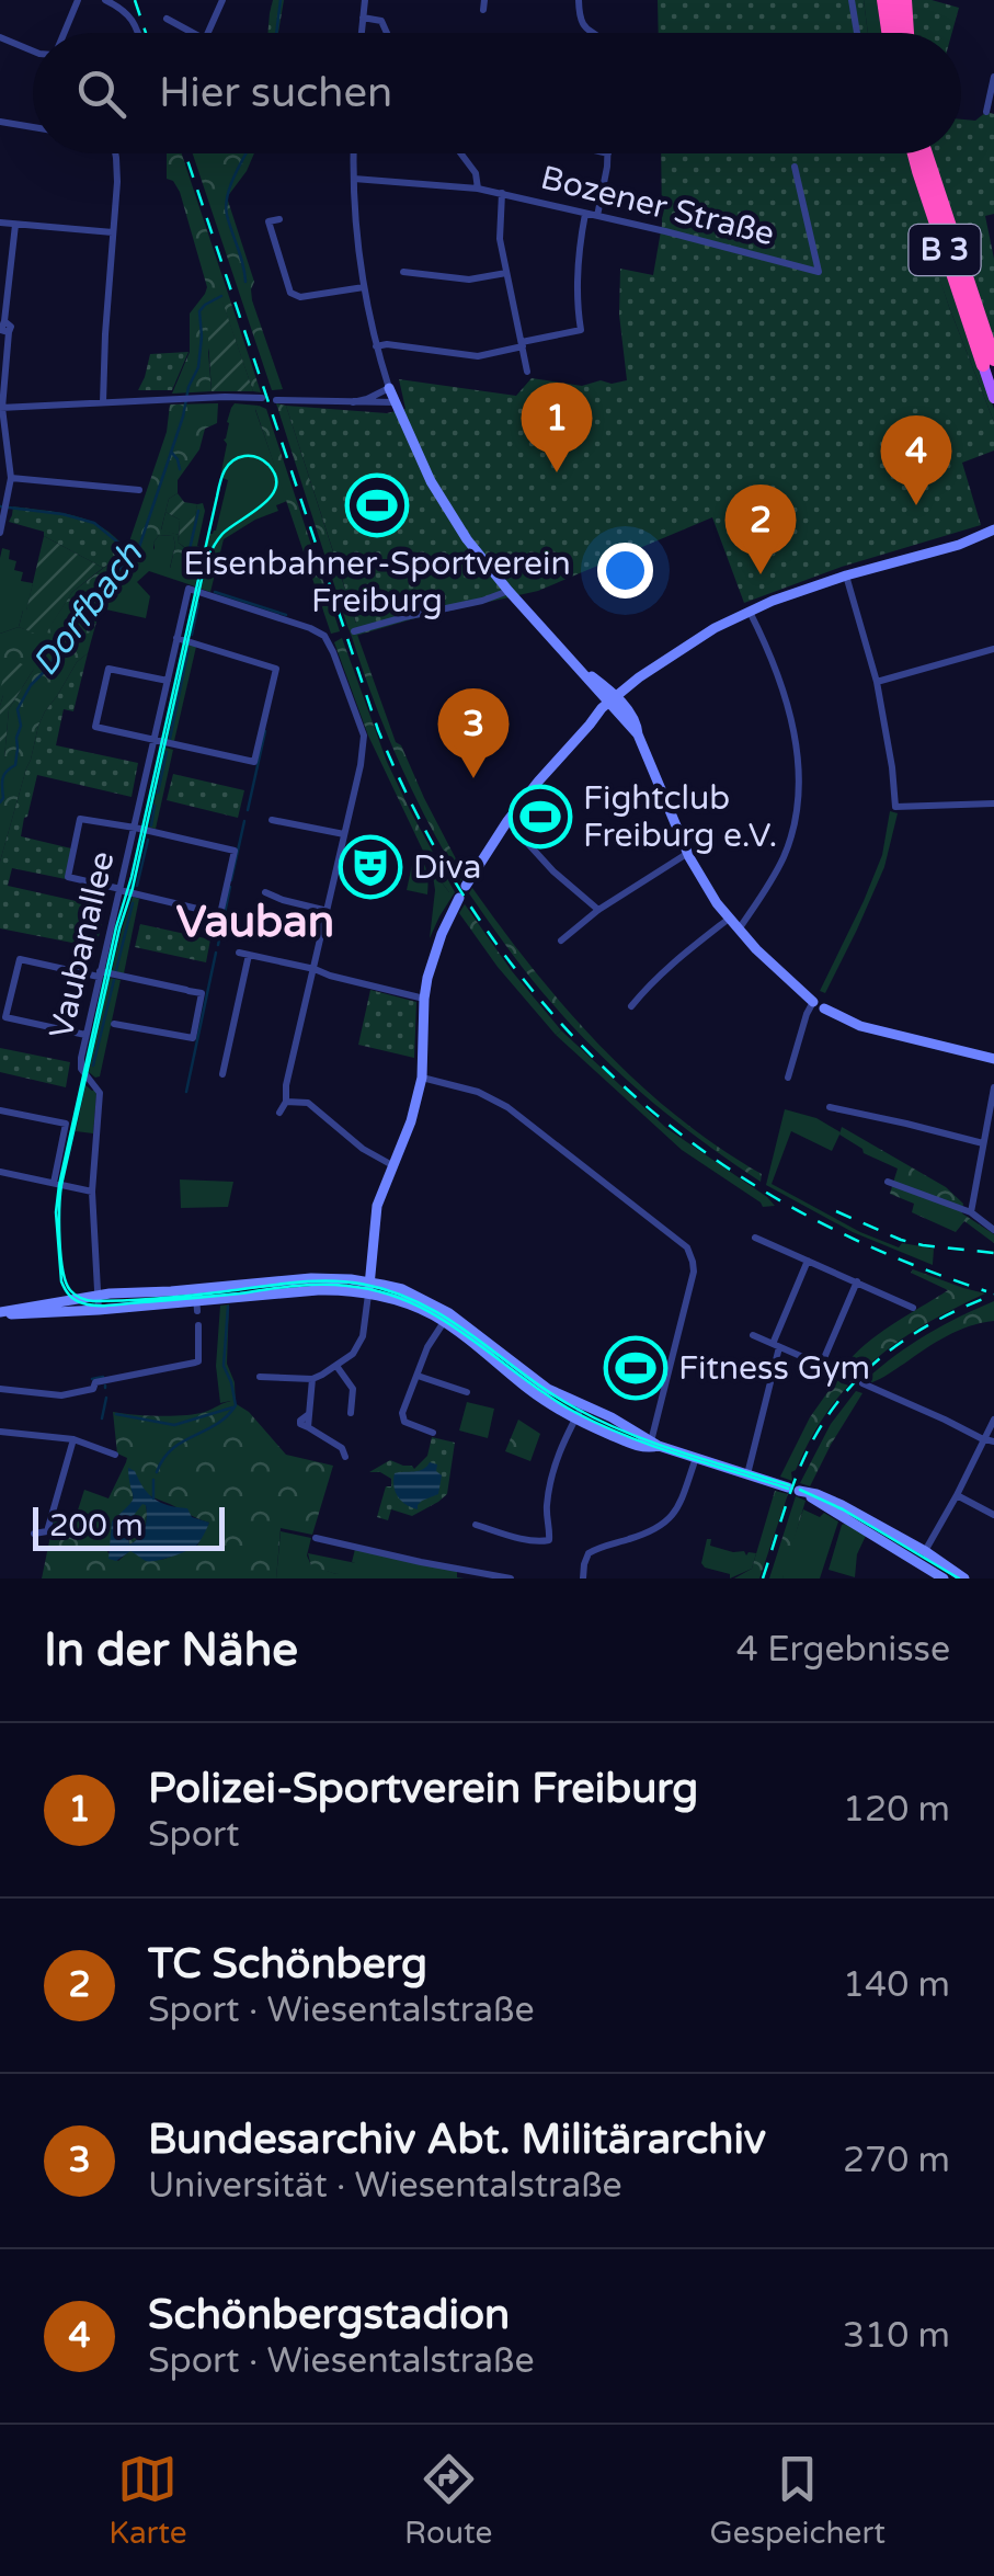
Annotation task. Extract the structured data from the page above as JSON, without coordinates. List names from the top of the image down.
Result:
{
  "streets": {
    "highway": ["B 3"],
    "street": ["Bozener Straße", "Vaubanallee"]
  },
  "districts": ["Vauban"],
  "water": ["Dorfbach"],
  "places": {
    "sports": ["Eisenbahner-Sportverein Freiburg", "Fightclub Freiburg e.V.", "Fitness Gym"],
    "theatre": ["Diva"]
  },
  "scale_bar": "200 m",
  "page": {
    "search": "Hier suchen",
    "pins": [
      "1",
      "4",
      "2",
      "3"
    ],
    "scale": "200 m",
    "heading": ["In der Nähe", "4 Ergebnisse"],
    "list": [
      {
        "mark": "1",
        "name": "Polizei-Sportverein Freiburg",
        "note": "Sport",
        "value": "120 m"
      },
      {
        "mark": "2",
        "name": "TC Schönberg",
        "note": "Sport · Wiesentalstraße",
        "value": "140 m"
      },
      {
        "mark": "3",
        "name": "Bundesarchiv Abt. Militärarchiv",
        "note": "Universität · Wiesentalstraße",
        "value": "270 m"
      },
      {
        "mark": "4",
        "name": "Schönbergstadion",
        "note": "Sport · Wiesentalstraße",
        "value": "310 m"
      }
    ],
    "nav": ["Karte", "Route", "Gespeichert"]
  }
}
